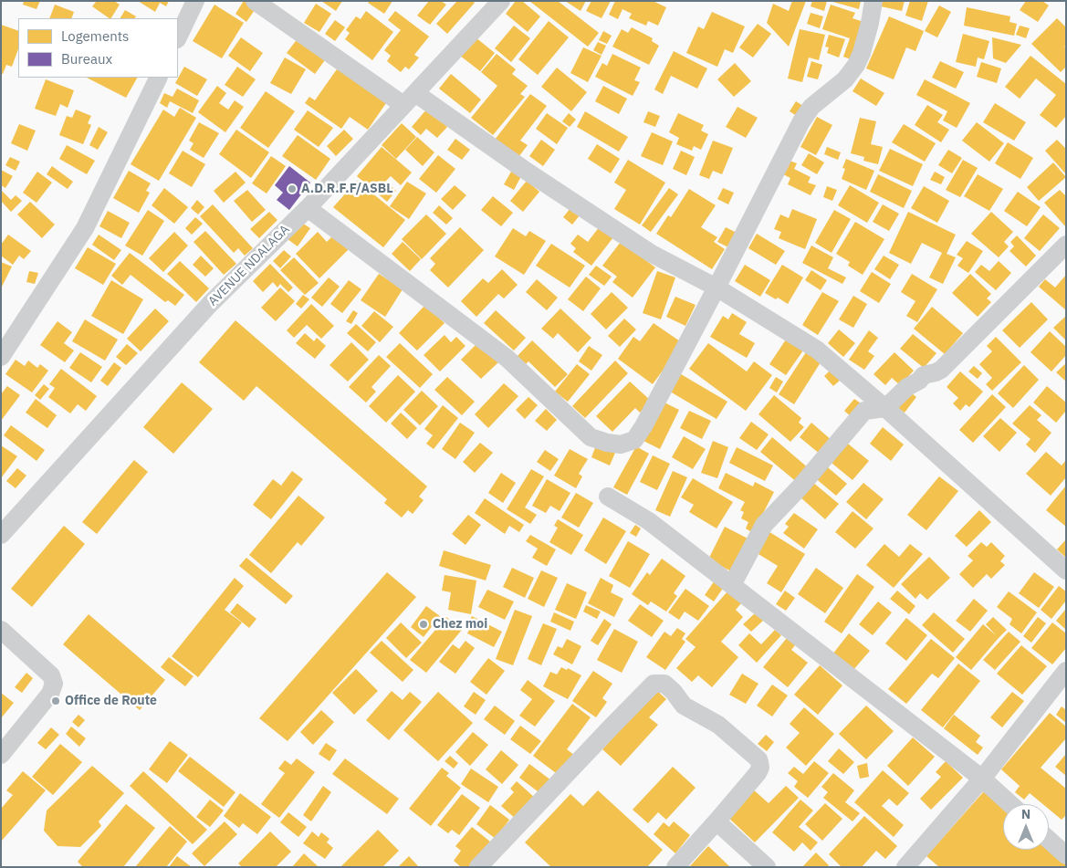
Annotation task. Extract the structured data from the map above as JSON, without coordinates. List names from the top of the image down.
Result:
{
  "streets": {
    "street": ["AVENUE NDALAGA"]
  },
  "places": ["A.D.R.F.F/ASBL", "Chez moi", "Office de Route"],
  "legend": ["Logements", "Bureaux"],
  "north": "top"
}
